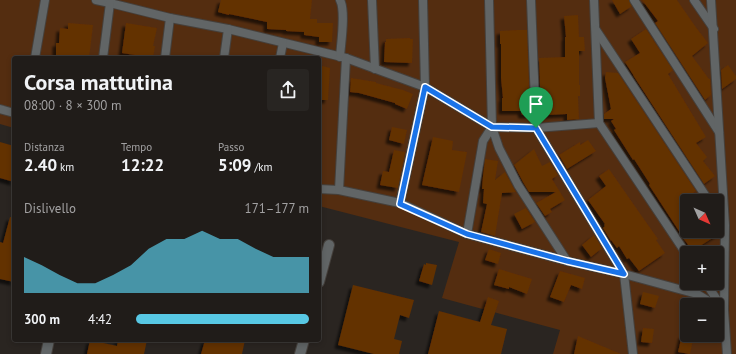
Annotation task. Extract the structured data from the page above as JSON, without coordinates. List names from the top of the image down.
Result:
{
  "north": "bottom right",
  "page": {
    "heading": ["Corsa mattutina", "08:00 · 8 × 300 m"],
    "stats": [
      ["Distanza", "2.40 km"],
      ["Tempo", "12:22"],
      ["Passo", "5:09 /km"]
    ],
    "chart": ["Dislivello", "171–177 m"],
    "map_buttons": ["+", "−"],
    "list": [
      {
        "name": "300 m",
        "note": "4:42"
      }
    ]
  }
}
